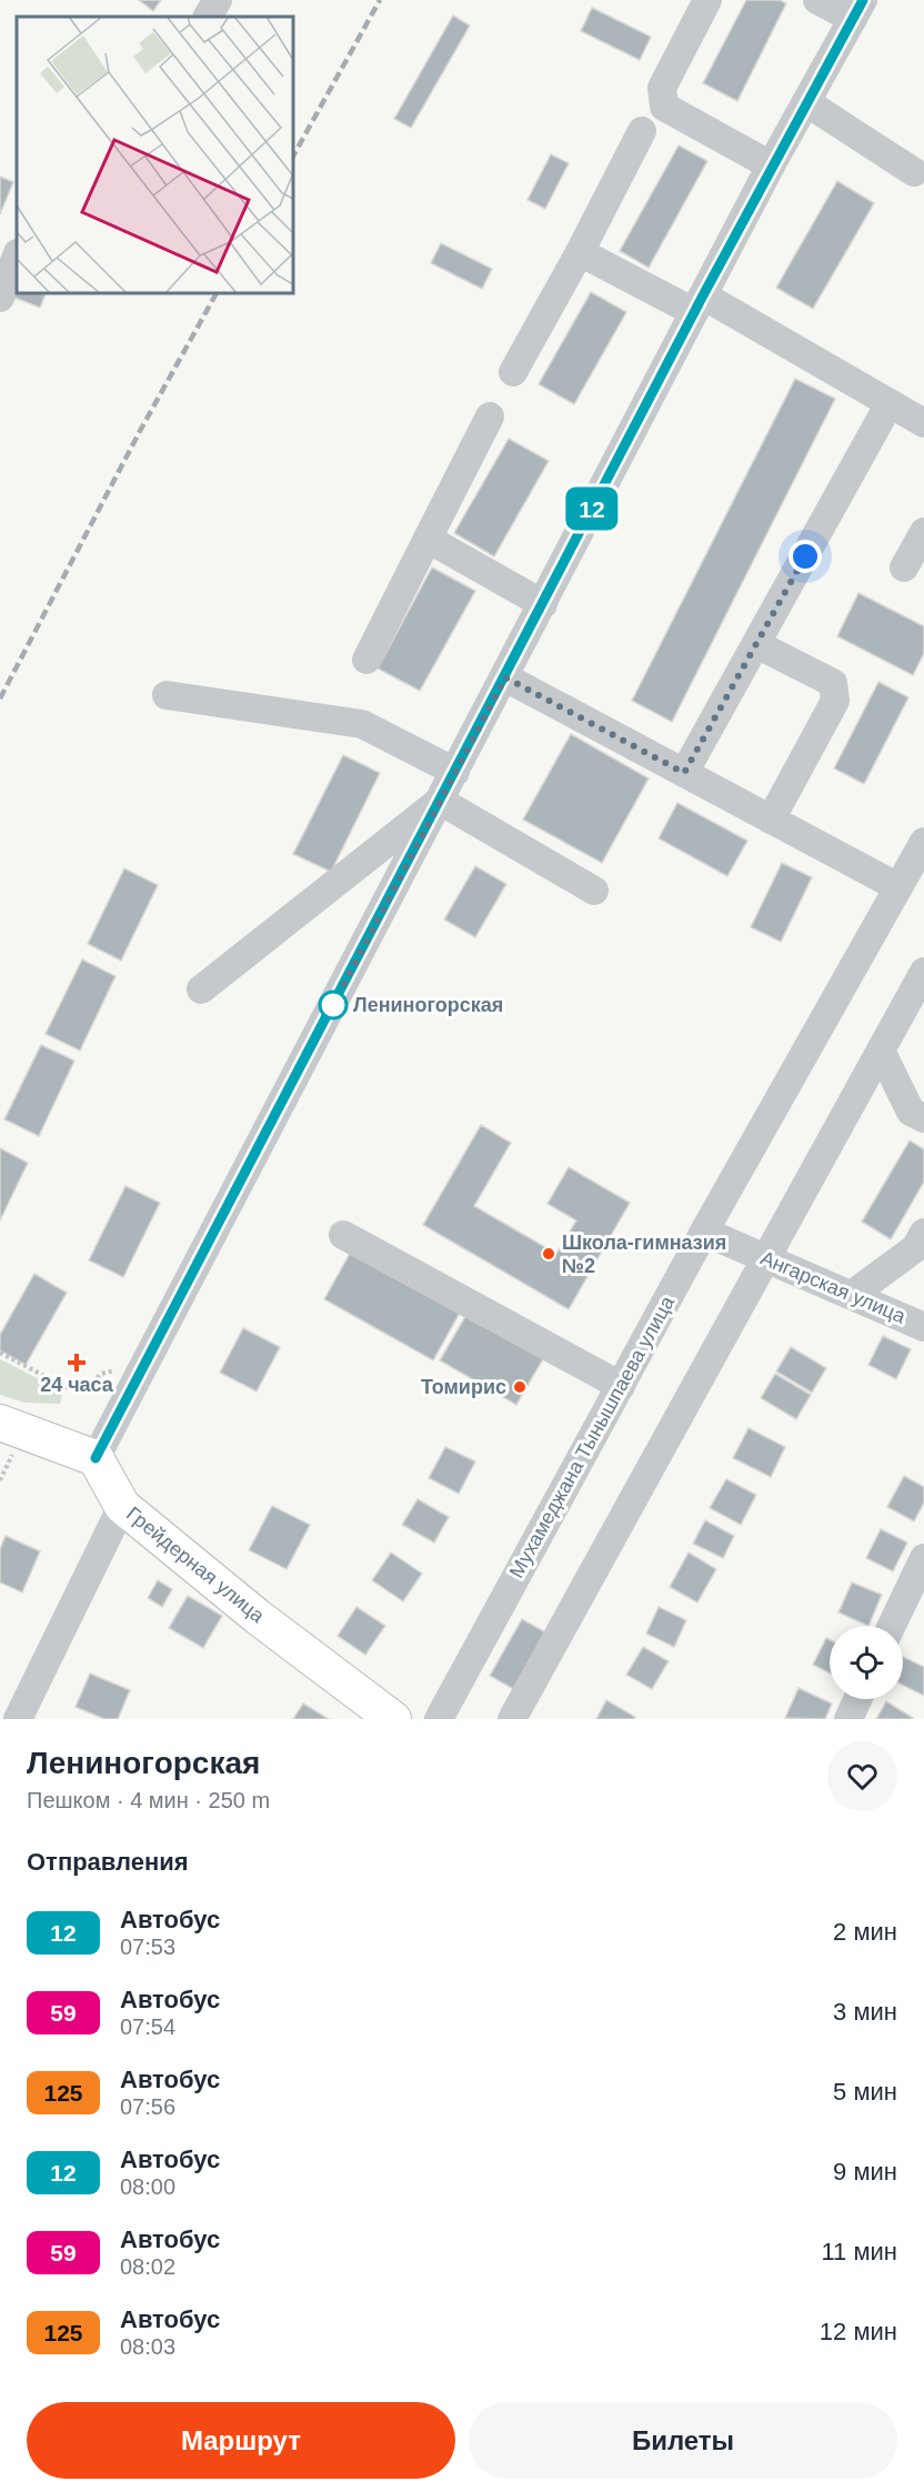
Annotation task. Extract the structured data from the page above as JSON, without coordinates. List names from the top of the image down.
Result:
{
  "streets": {
    "main road": ["Грейдерная улица"],
    "street": ["Ангарская улица", "Мухамеджана Тынышпаева улица"]
  },
  "crossings": [
    ["Ангарская улица", "Мухамеджана Тынышпаева улица"]
  ],
  "places": {
    "other": ["Лениногорская", "Школа-гимназия №2", "Томирис"],
    "health": ["24 часа"]
  },
  "lines": ["bus line 12"],
  "page": {
    "on_map": "12",
    "heading": [
      ["Лениногорская", "Пешком · 4 мин · 250 m"],
      "Отправления"
    ],
    "list": [
      {
        "mark": "12",
        "name": "Автобус",
        "note": "07:53",
        "value": "2 мин"
      },
      {
        "mark": "59",
        "name": "Автобус",
        "note": "07:54",
        "value": "3 мин"
      },
      {
        "mark": "125",
        "name": "Автобус",
        "note": "07:56",
        "value": "5 мин"
      },
      {
        "mark": "12",
        "name": "Автобус",
        "note": "08:00",
        "value": "9 мин"
      },
      {
        "mark": "59",
        "name": "Автобус",
        "note": "08:02",
        "value": "11 мин"
      },
      {
        "mark": "125",
        "name": "Автобус",
        "note": "08:03",
        "value": "12 мин"
      }
    ],
    "buttons": ["Маршрут", "Билеты"]
  }
}
